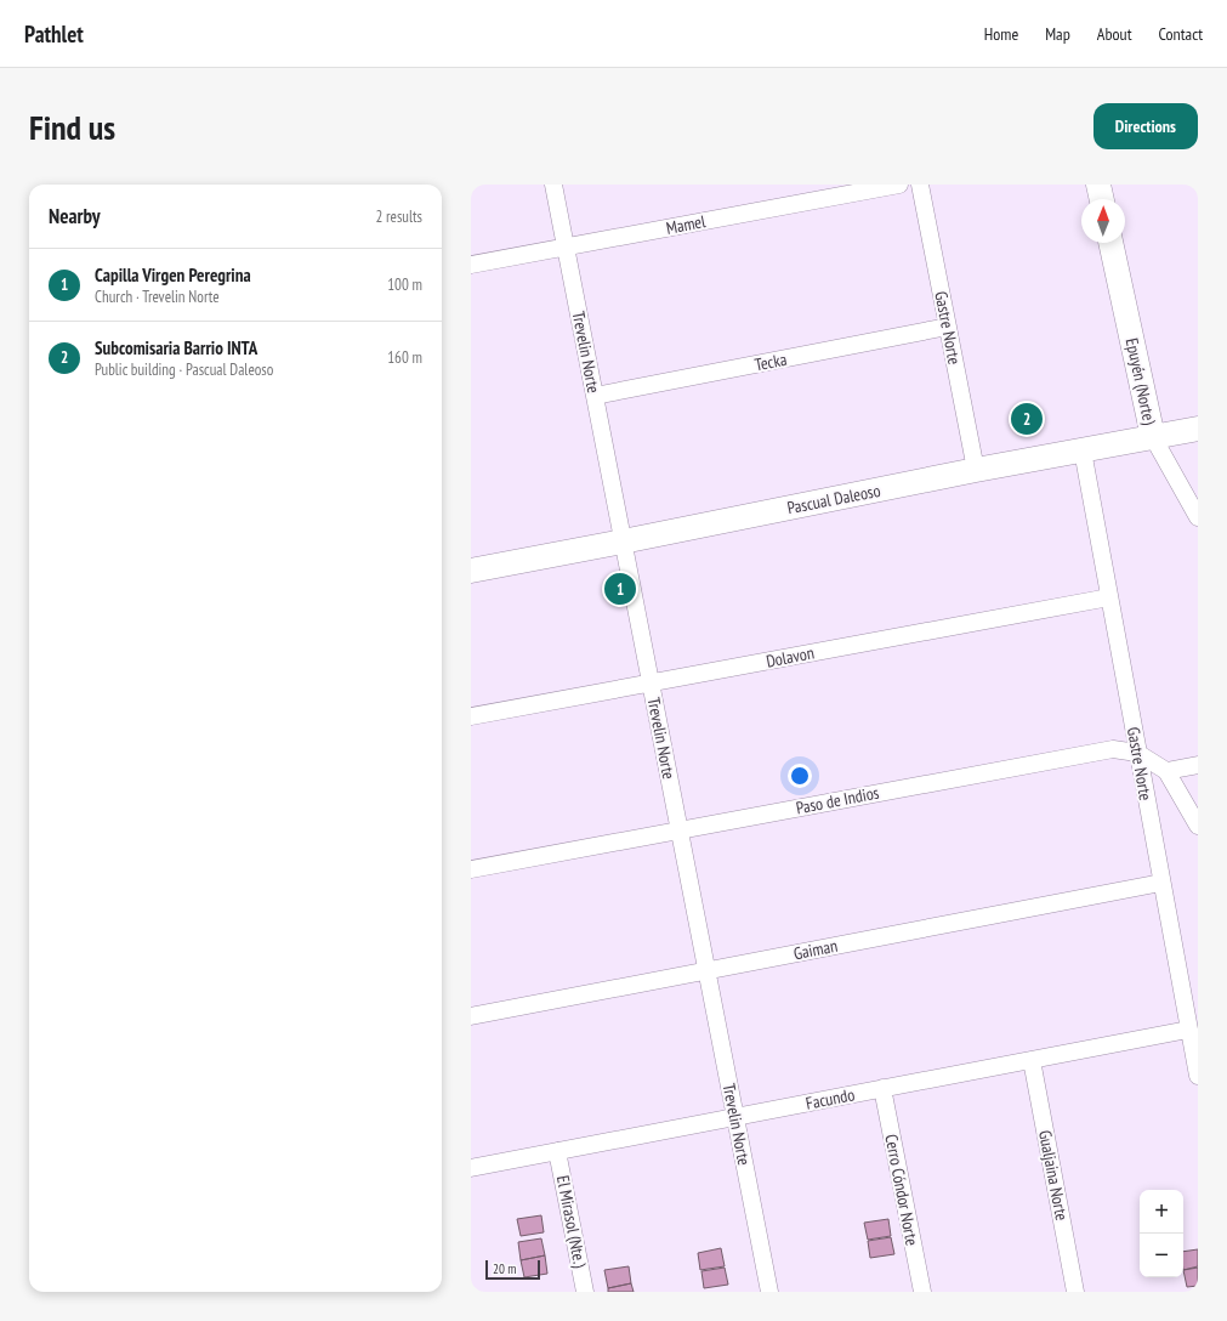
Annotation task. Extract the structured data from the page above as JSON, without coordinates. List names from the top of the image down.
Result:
{
  "streets": {
    "street": [
      "Mamel",
      "Gastre Norte",
      "Trevelin Norte",
      "Tecka",
      "Epuyén (Norte)",
      "Pascual Daleoso",
      "Dolavon",
      "Paso de Indios",
      "Gaiman",
      "Facundo",
      "Gualjaina Norte",
      "Cerro Cóndor Norte",
      "El Mirasol (Nte.)"
    ]
  },
  "crossings": [
    ["Mamel", "Trevelin Norte"],
    ["Gastre Norte", "Tecka"],
    ["Gastre Norte", "Pascual Daleoso"],
    ["Gastre Norte", "Dolavon"],
    ["Gastre Norte", "Paso de Indios"],
    ["Gastre Norte", "Gaiman"],
    ["Gastre Norte", "Facundo"],
    ["Trevelin Norte", "Tecka"],
    ["Trevelin Norte", "Pascual Daleoso"],
    ["Trevelin Norte", "Dolavon"],
    ["Trevelin Norte", "Paso de Indios"],
    ["Trevelin Norte", "Gaiman"],
    ["Trevelin Norte", "Facundo"],
    ["Epuyén (Norte)", "Pascual Daleoso"],
    ["Facundo", "Gualjaina Norte"],
    ["Facundo", "Cerro Cóndor Norte"],
    ["Facundo", "El Mirasol (Nte.)"]
  ],
  "scale_bar": "20 m",
  "north": "top",
  "page": {
    "header": "Pathlet",
    "nav": [
      "Home",
      "Map",
      "About",
      "Contact"
    ],
    "buttons": "Directions",
    "title": "Find us",
    "heading": ["Nearby", "2 results"],
    "list": [
      {
        "mark": "1",
        "name": "Capilla Virgen Peregrina",
        "note": "Church · Trevelin Norte",
        "value": "100 m"
      },
      {
        "mark": "2",
        "name": "Subcomisaria Barrio INTA",
        "note": "Public building · Pascual Daleoso",
        "value": "160 m"
      }
    ],
    "pins": ["2", "1"],
    "map_buttons": ["+", "−"],
    "scale": "20 m"
  }
}
